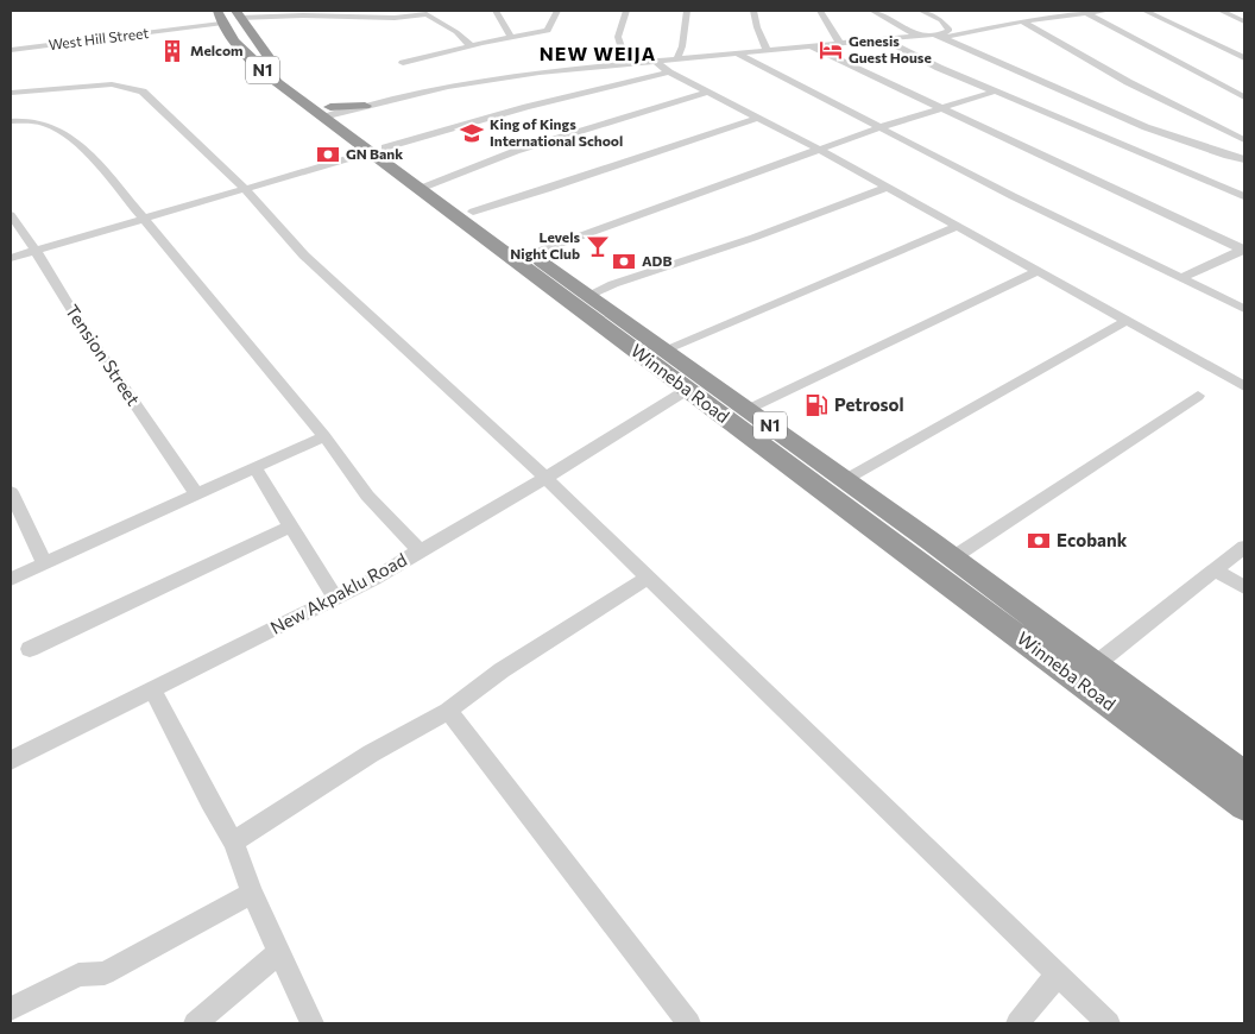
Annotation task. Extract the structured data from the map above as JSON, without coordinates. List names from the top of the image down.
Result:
{
  "streets": {
    "highway": ["N1", "Winneba Road"],
    "street": ["West Hill Street", "Tension Street", "New Akpaklu Road"]
  },
  "crossings": [
    ["West Hill Street", "Winneba Road"],
    ["Winneba Road", "New Akpaklu Road"]
  ],
  "districts": ["NEW WEIJA"],
  "places": {
    "hotel": ["Genesis Guest House"],
    "building": ["Melcom"],
    "school or university": ["King of Kings International School"],
    "bank": ["GN Bank", "ADB", "Ecobank"],
    "bar": ["Levels Night Club"],
    "fuel station": ["Petrosol"]
  }
}
